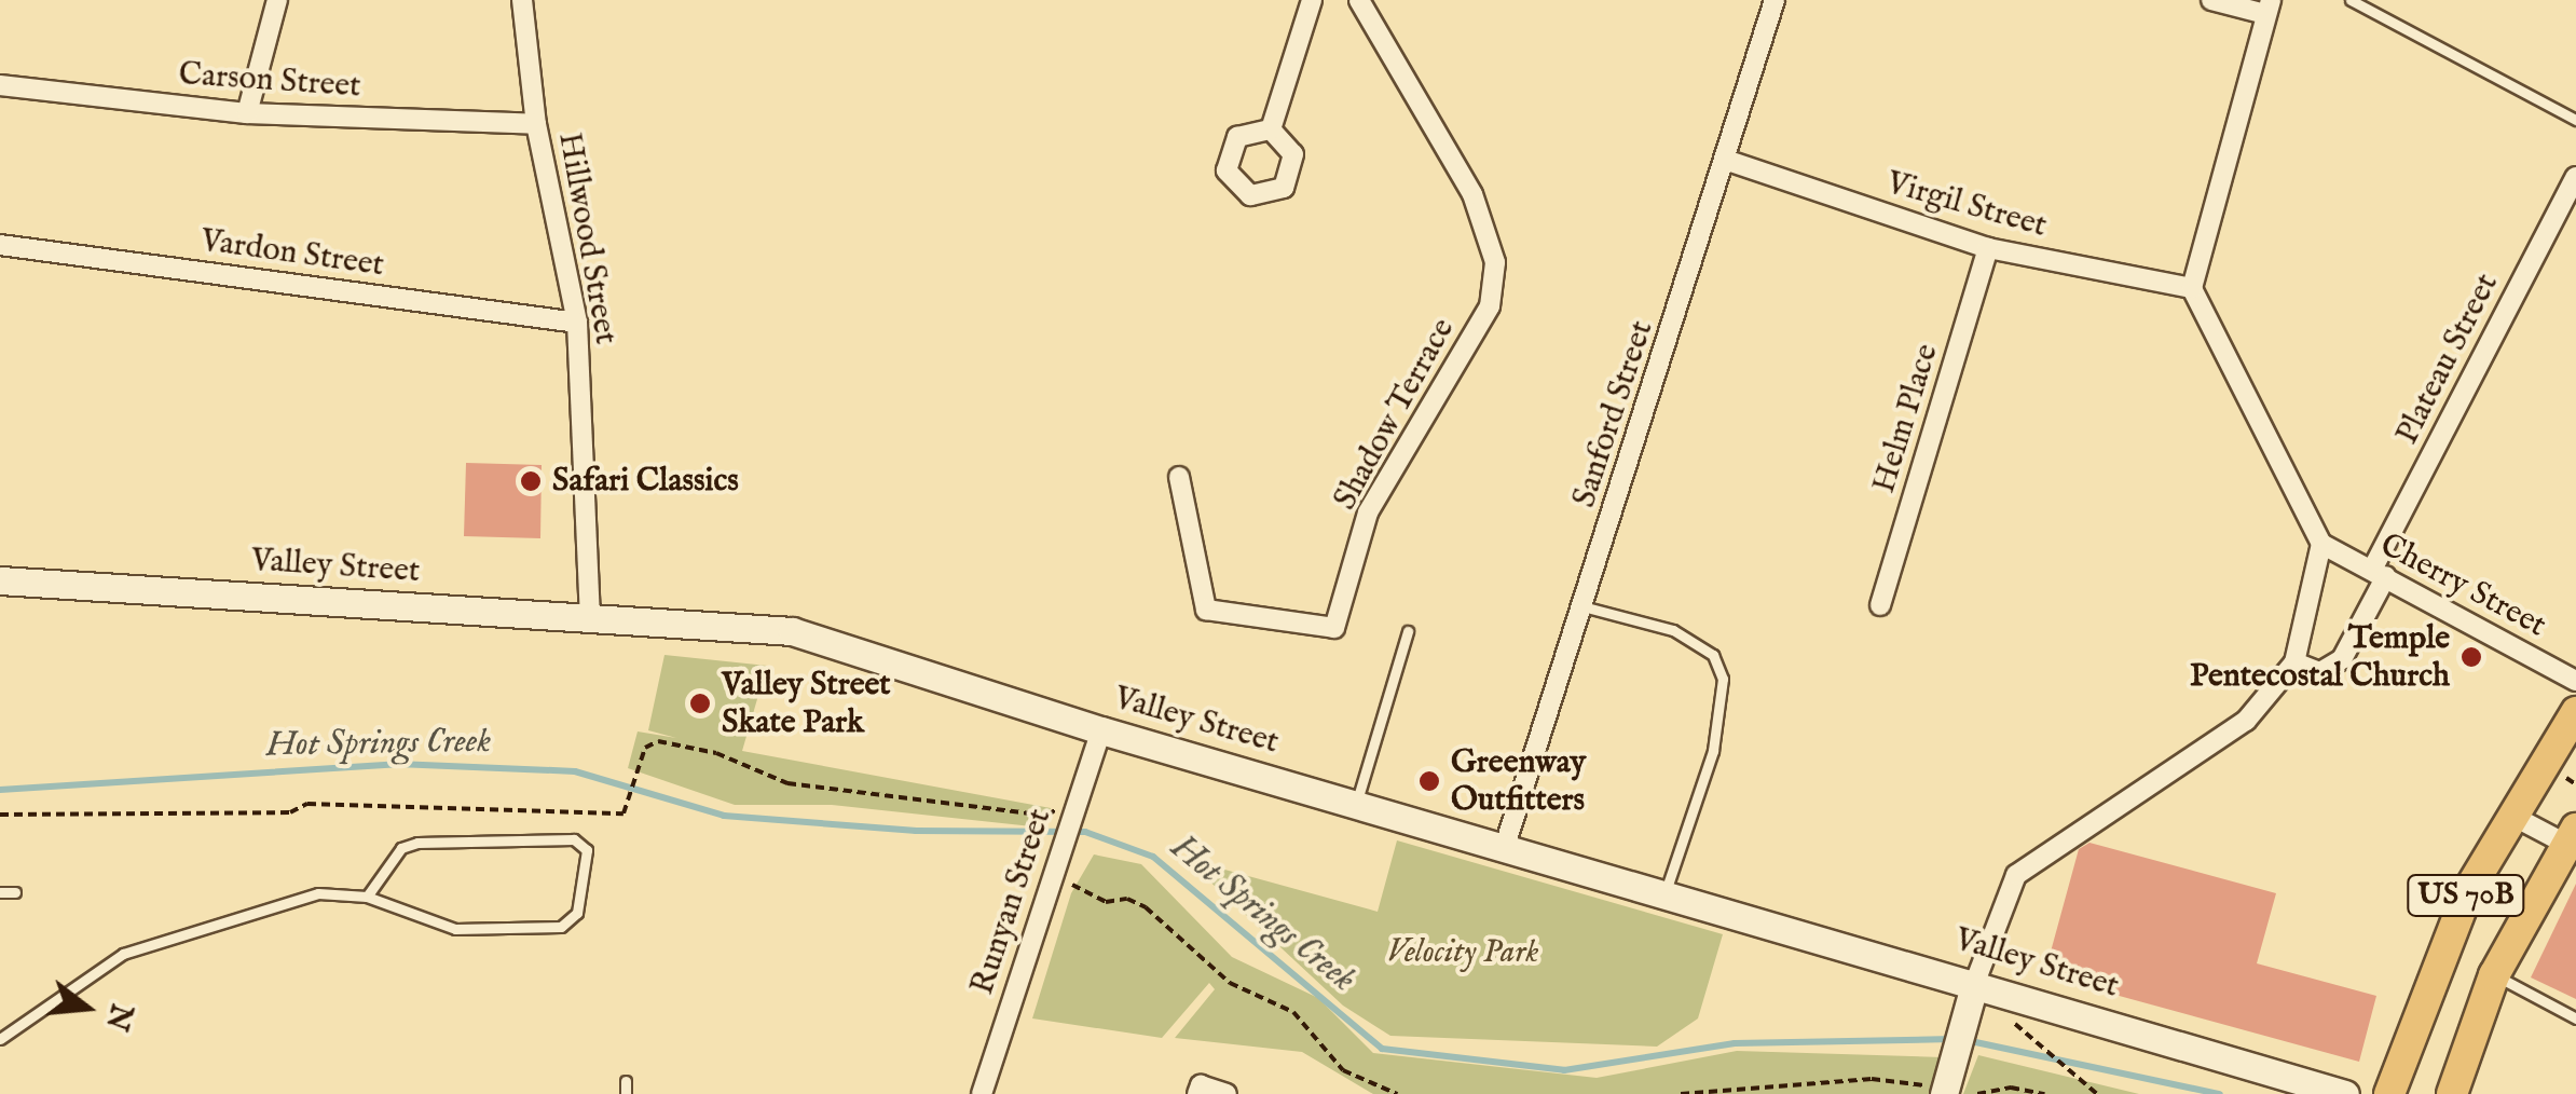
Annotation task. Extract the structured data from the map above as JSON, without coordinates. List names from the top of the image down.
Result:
{
  "streets": {
    "main road": ["US 70B"],
    "street": [
      "Carson Street",
      "Virgil Street",
      "Hillwood Street",
      "Vardon Street",
      "Plateau Street",
      "Shadow Terrace",
      "Sanford Street",
      "Helm Place",
      "Valley Street",
      "Cherry Street",
      "Runyan Street"
    ]
  },
  "crossings": [
    ["Carson Street", "Hillwood Street"],
    ["Virgil Street", "Sanford Street"],
    ["Virgil Street", "Helm Place"],
    ["Hillwood Street", "Vardon Street"],
    ["Hillwood Street", "Valley Street"],
    ["Plateau Street", "Cherry Street"],
    ["Sanford Street", "Valley Street"],
    ["Valley Street", "Runyan Street"]
  ],
  "water": ["Hot Springs Creek"],
  "parks": ["Velocity Park"],
  "places": [
    "Safari Classics",
    "Temple Pentecostal Church",
    "Valley Street Skate Park",
    "Greenway Outfitters"
  ],
  "north": "right"
}
